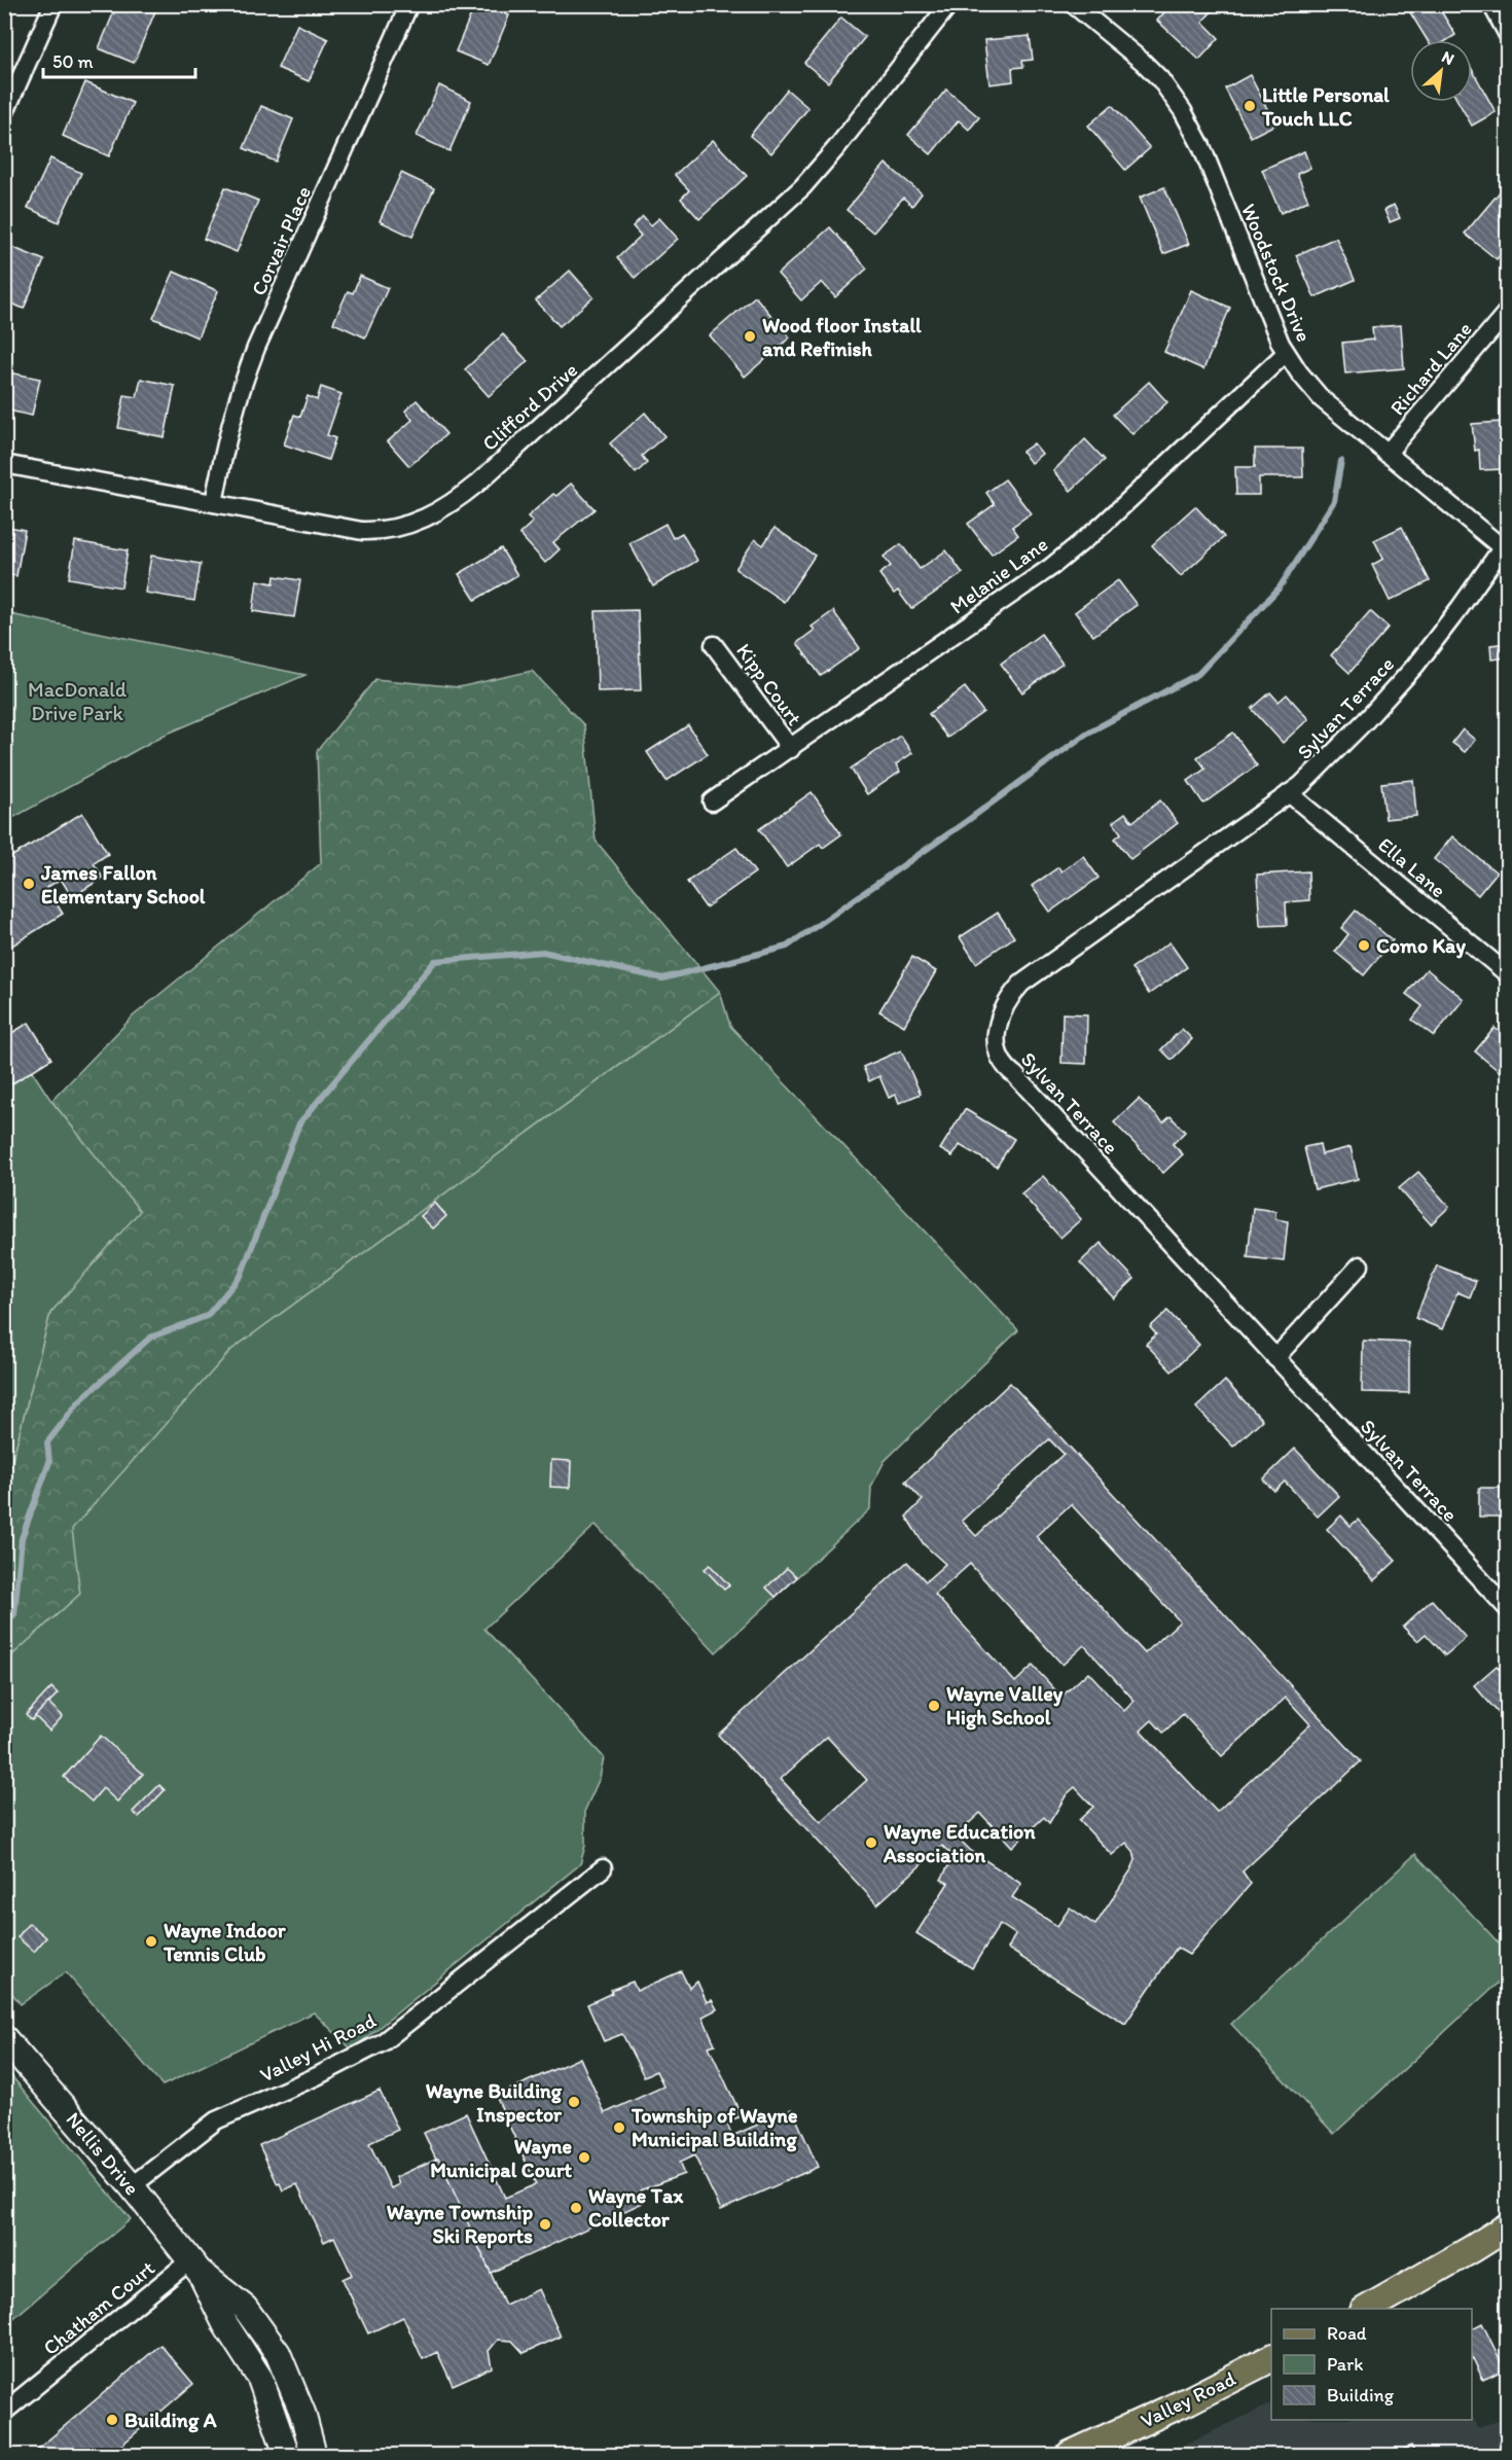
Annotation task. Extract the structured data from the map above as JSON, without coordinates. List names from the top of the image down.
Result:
{
  "streets": {
    "main road": ["Valley Road"],
    "street": [
      "Corvair Place",
      "Woodstock Drive",
      "Richard Lane",
      "Clifford Drive",
      "Melanie Lane",
      "Kipp Court",
      "Sylvan Terrace",
      "Ella Lane",
      "Valley Hi Road",
      "Nellis Drive",
      "Chatham Court"
    ]
  },
  "crossings": [
    ["Corvair Place", "Clifford Drive"],
    ["Woodstock Drive", "Richard Lane"],
    ["Woodstock Drive", "Melanie Lane"],
    ["Woodstock Drive", "Sylvan Terrace"],
    ["Melanie Lane", "Kipp Court"],
    ["Sylvan Terrace", "Ella Lane"],
    ["Valley Hi Road", "Nellis Drive"],
    ["Nellis Drive", "Chatham Court"]
  ],
  "parks": ["MacDonald Drive Park"],
  "places": [
    "Little Personal Touch LLC",
    "Wood floor Install and Refinish",
    "James Fallon Elementary School",
    "Como Kay",
    "Wayne Valley High School",
    "Wayne Education Association",
    "Wayne Indoor Tennis Club",
    "Wayne Building Inspector",
    "Township of Wayne Municipal Building",
    "Wayne Municipal Court",
    "Wayne Tax Collector",
    "Wayne Township Ski Reports",
    "Building A"
  ],
  "legend": ["Road", "Park", "Building"],
  "scale_bar": "50 m",
  "north": "top right"
}
